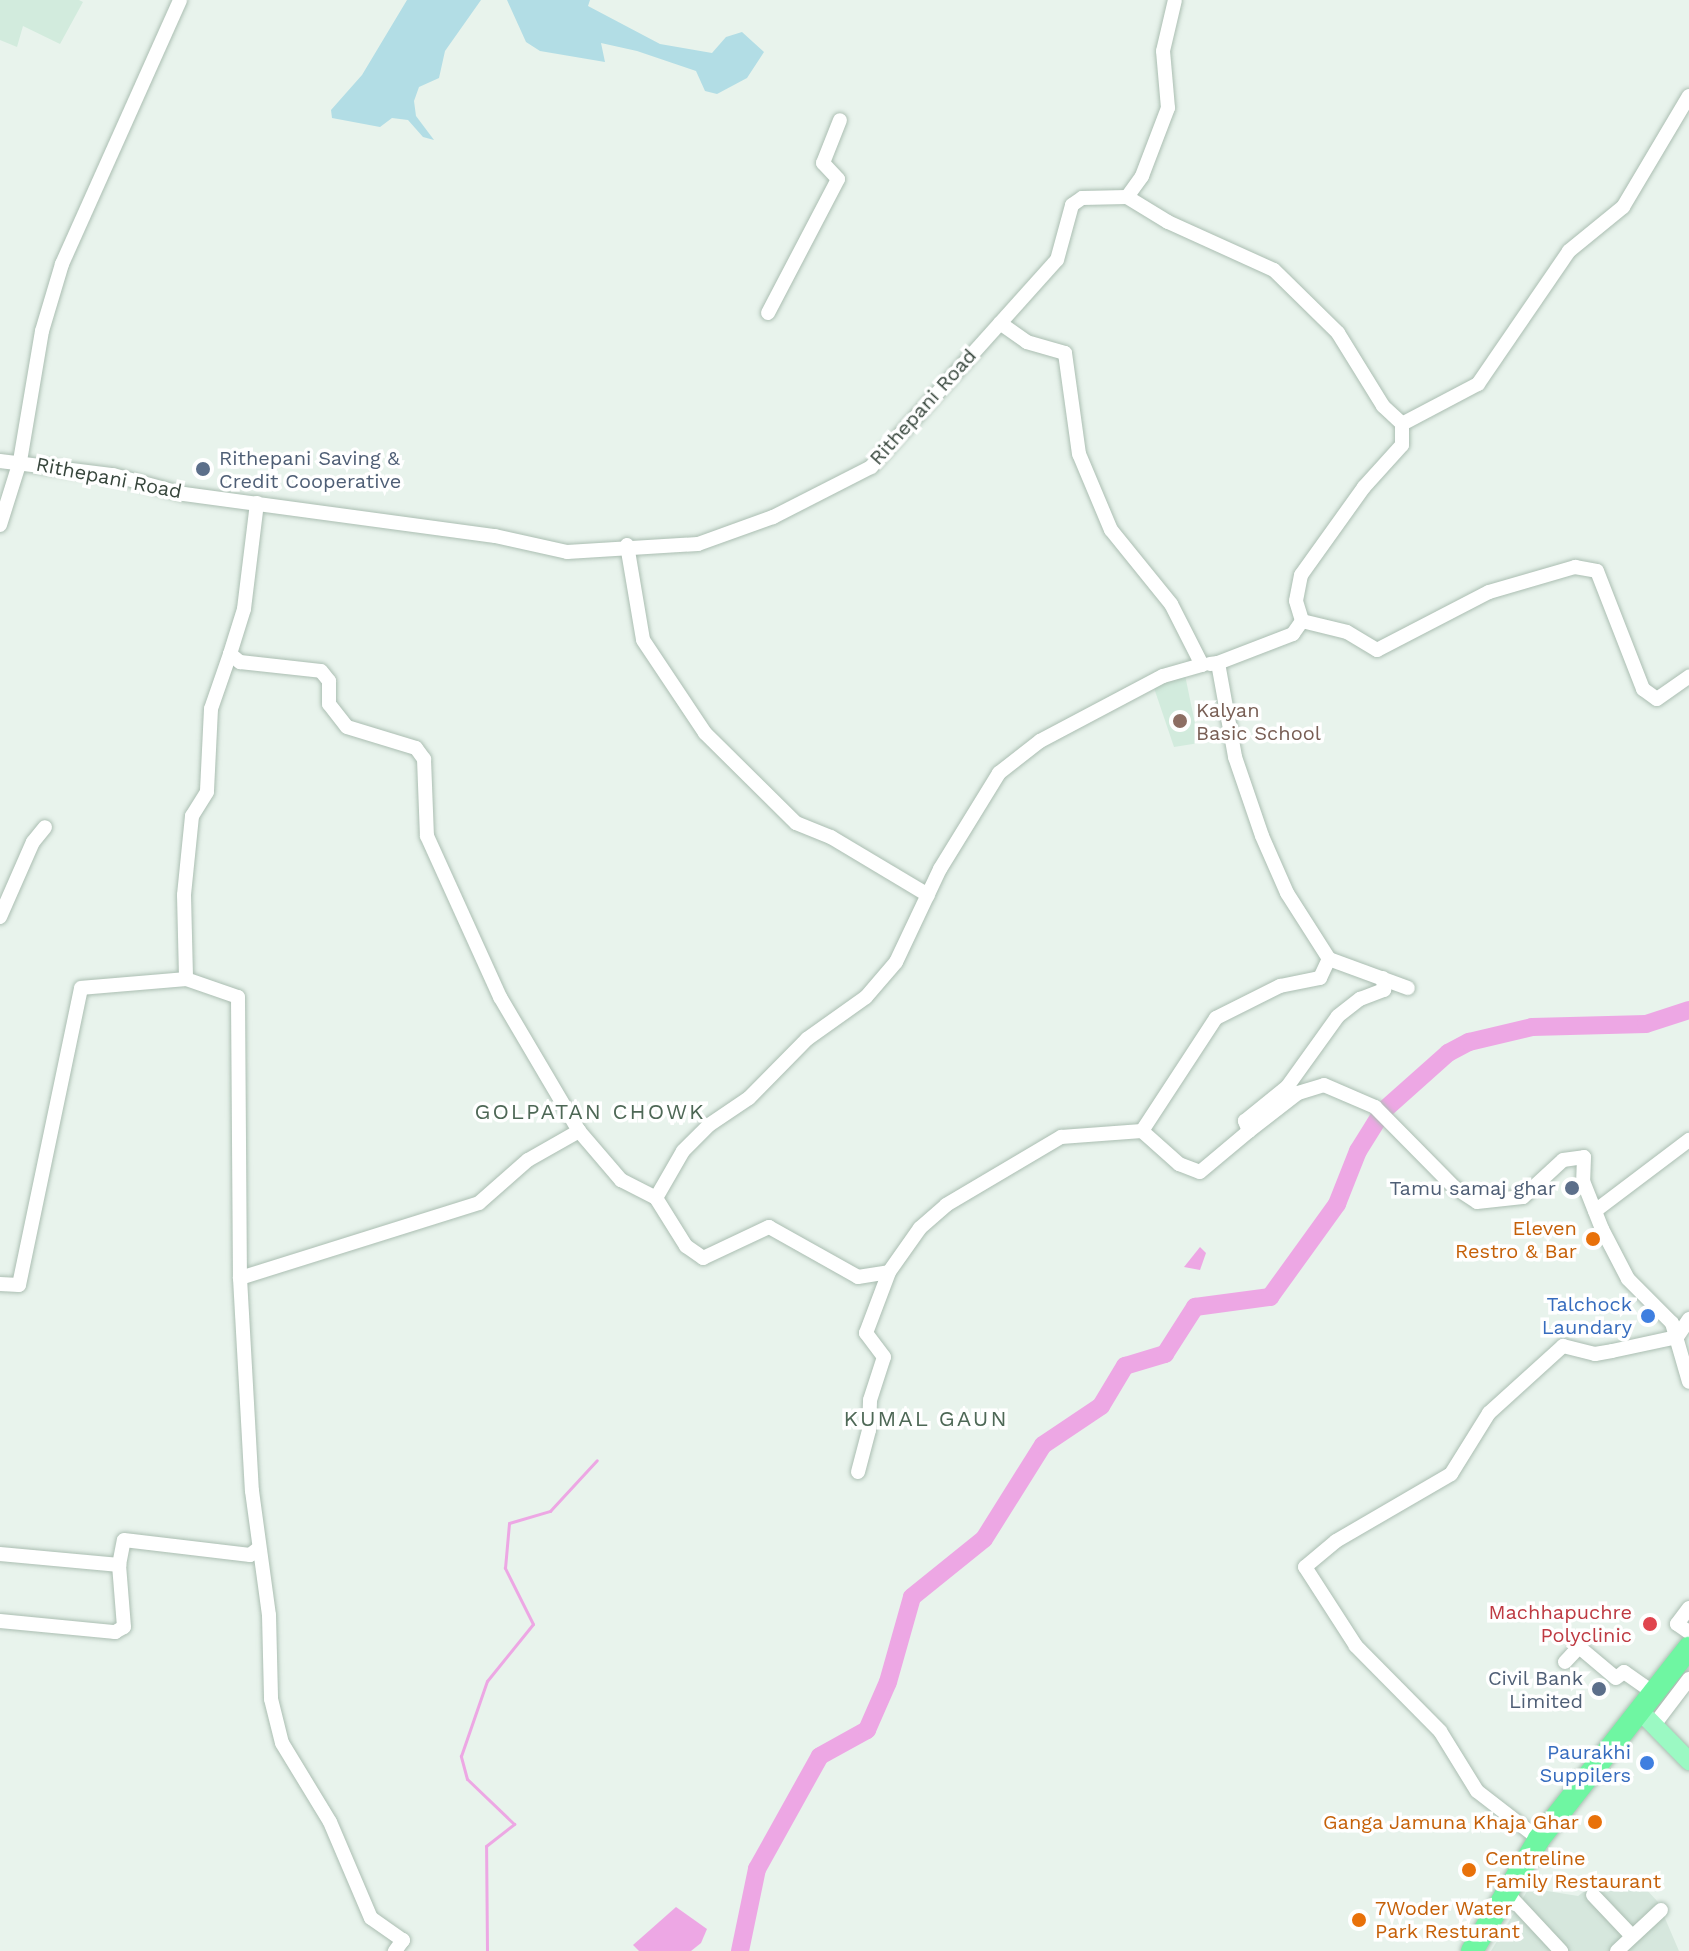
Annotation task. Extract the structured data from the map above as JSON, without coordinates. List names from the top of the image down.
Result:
{
  "streets": {
    "street": ["Rithepani Road"]
  },
  "districts": ["GOLPATAN CHOWK", "KUMAL GAUN"],
  "places": [
    "Rithepani Saving & Credit Cooperative",
    "Kalyan Basic School",
    "Tamu samaj ghar",
    "Eleven Restro & Bar",
    "Talchock Laundary",
    "Machhapuchre Polyclinic",
    "Civil Bank Limited",
    "Paurakhi Suppilers",
    "Ganga Jamuna Khaja Ghar",
    "Centreline Family Restaurant",
    "7Woder Water Park Resturant"
  ]
}
